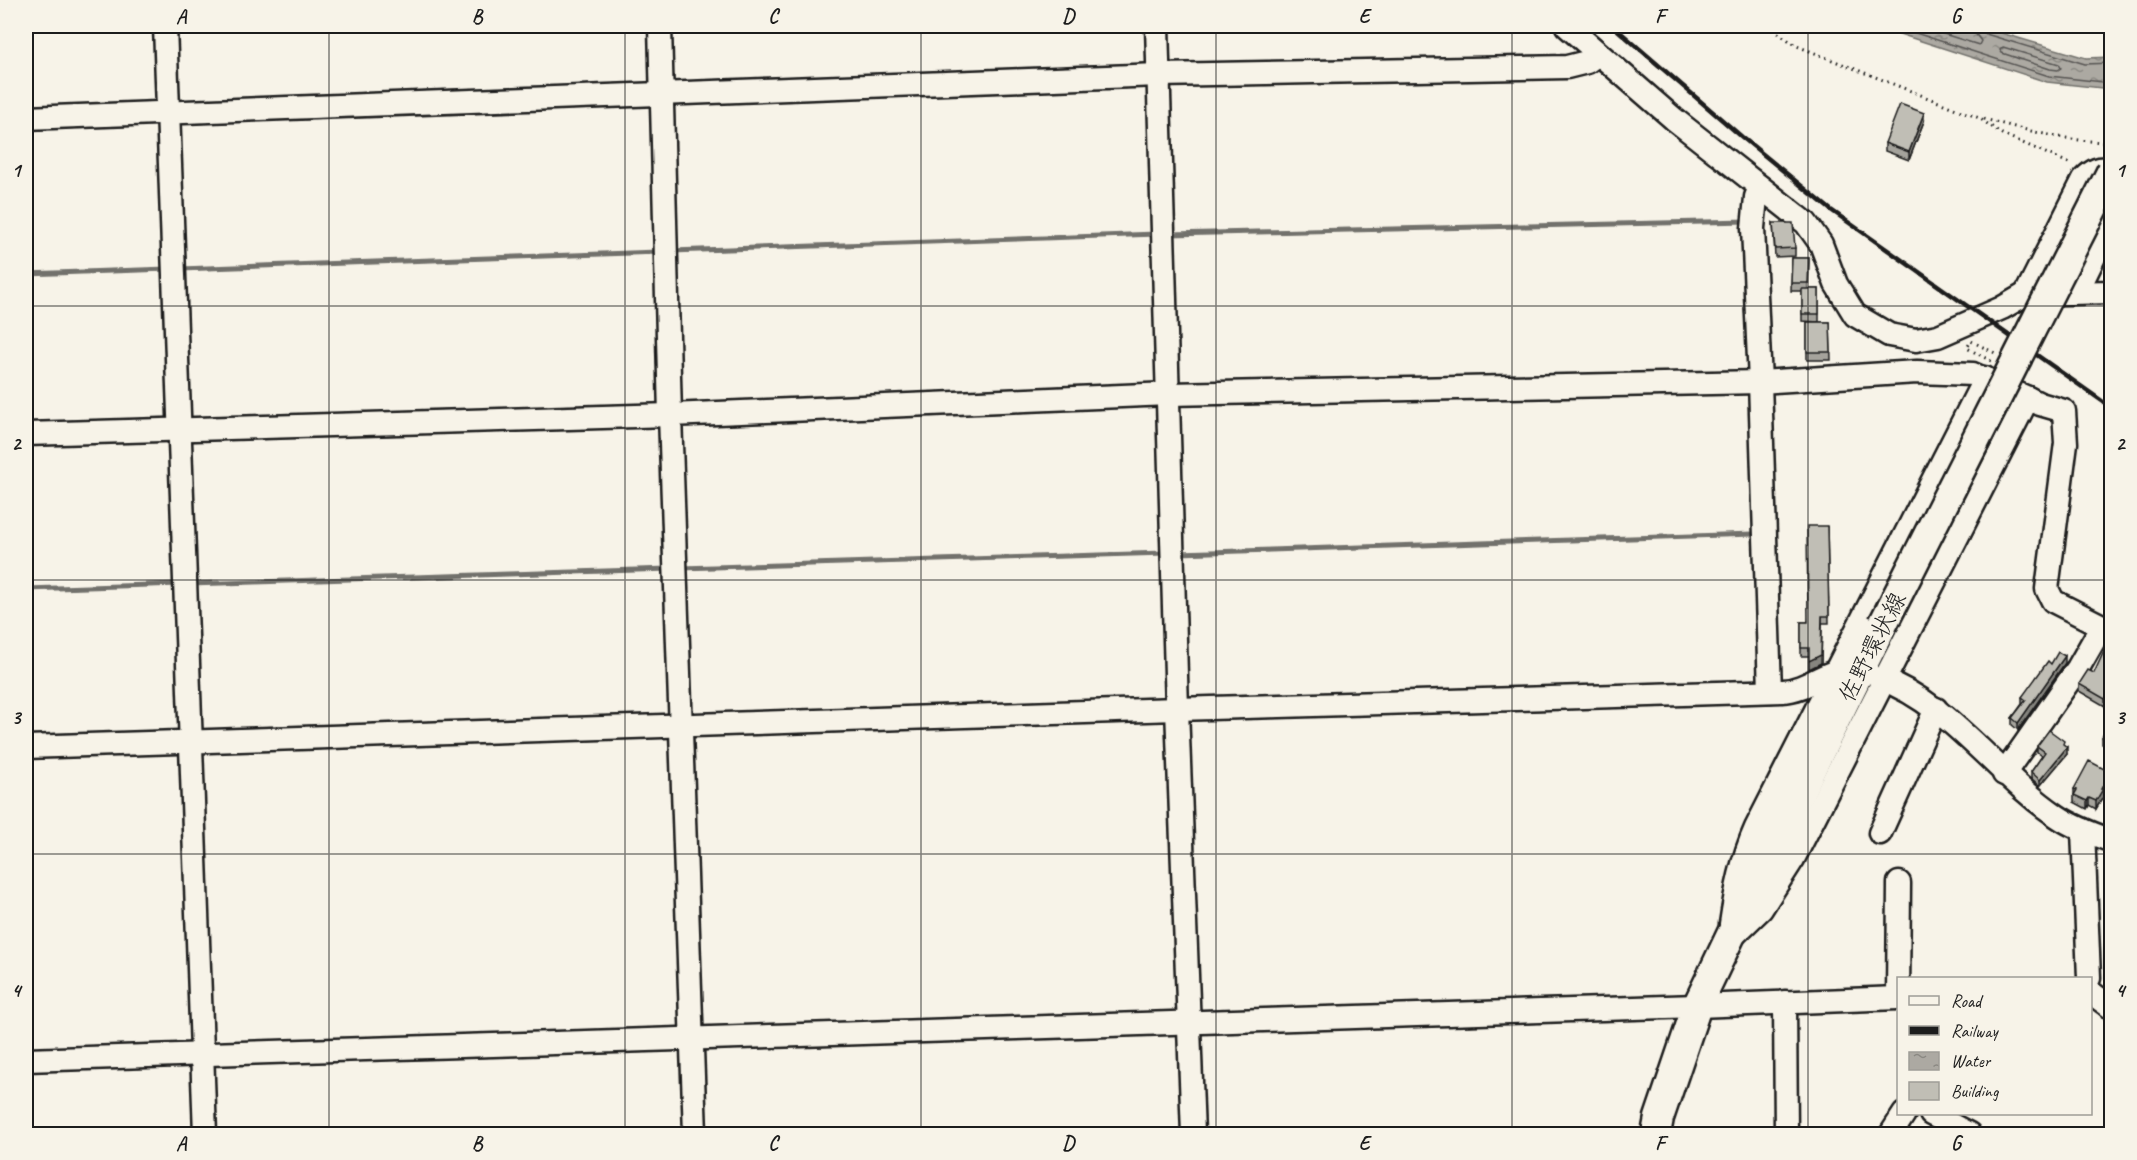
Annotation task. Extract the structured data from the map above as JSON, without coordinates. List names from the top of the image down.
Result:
{
  "streets": {
    "main road": ["佐野環状線"]
  },
  "legend": [
    "Road",
    "Railway",
    "Water",
    "Building"
  ],
  "grid": {
    "columns": [
      "A",
      "B",
      "C",
      "D",
      "E",
      "F",
      "G"
    ],
    "rows": [
      "1",
      "2",
      "3",
      "4"
    ]
  }
}
